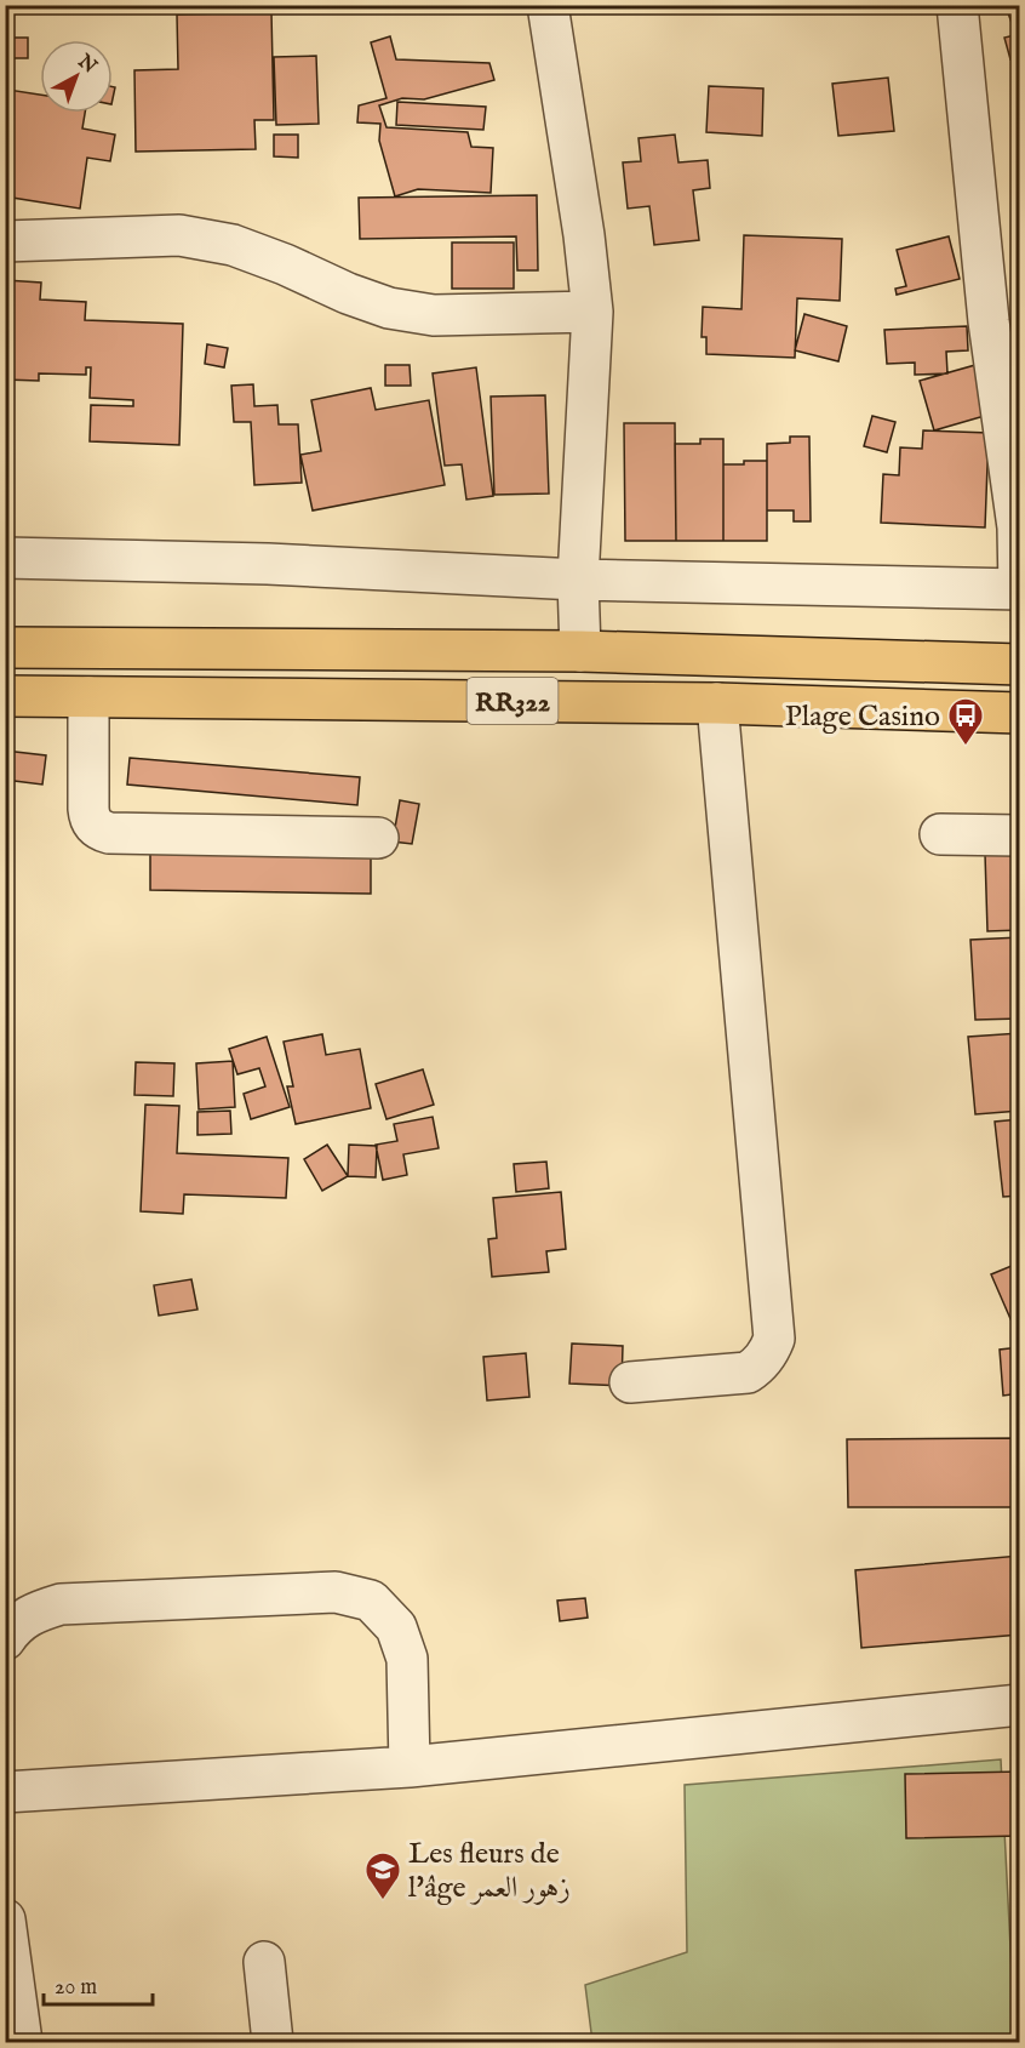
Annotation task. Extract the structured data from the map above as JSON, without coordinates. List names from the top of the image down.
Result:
{
  "streets": {
    "main road": ["RR322"]
  },
  "places": {
    "bus stop": ["Plage Casino"],
    "school or university": ["Les fleurs de l'âge زهور العمر"]
  },
  "scale_bar": "20 m",
  "north": "top right"
}
